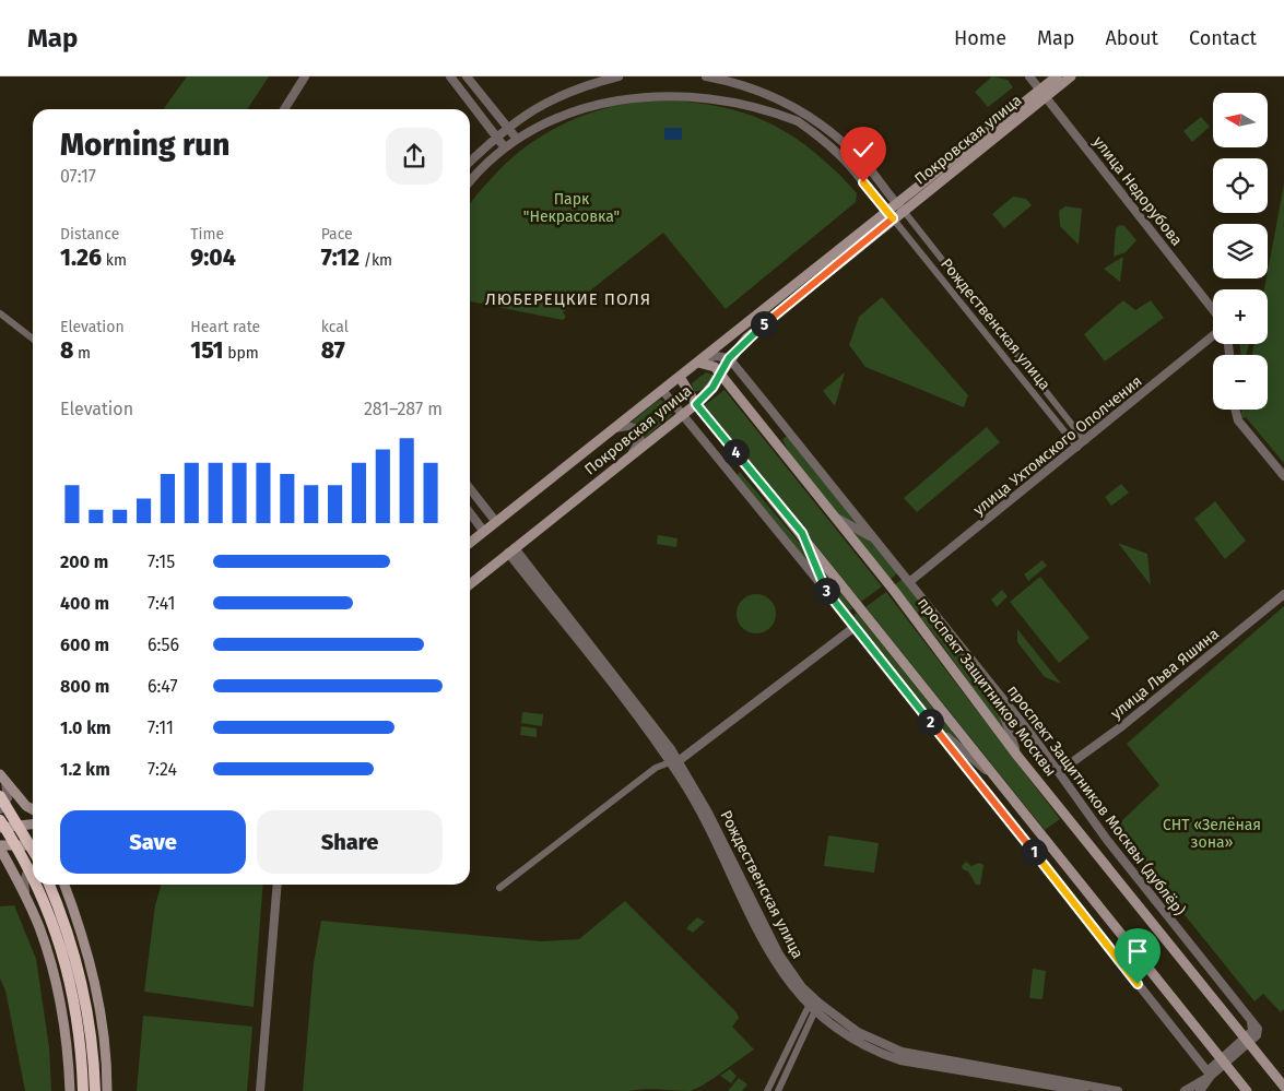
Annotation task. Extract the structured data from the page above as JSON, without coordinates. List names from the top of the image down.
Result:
{
  "streets": {
    "main road": ["Покровская улица", "проспект Защитников Москвы"],
    "street": [
      "улица Недорубова",
      "Рождественская улица",
      "улица Ухтомского Ополчения",
      "улица Льва Яшина",
      "проспект Защитников Москвы (дублёр)"
    ]
  },
  "crossings": [
    ["Покровская улица", "улица Недорубова"],
    ["Покровская улица", "Рождественская улица"],
    ["Покровская улица", "проспект Защитников Москвы"],
    ["Покровская улица", "проспект Защитников Москвы (дублёр)"],
    ["Рождественская улица", "улица Ухтомского Ополчения"],
    ["улица Ухтомского Ополчения", "проспект Защитников Москвы (дублёр)"],
    ["улица Льва Яшина", "проспект Защитников Москвы (дублёр)"]
  ],
  "districts": ["ЛЮБЕРЕЦКИЕ ПОЛЯ"],
  "parks": ["Парк \"Некрасовка\"", "СНТ «Зелёная зона»"],
  "north": "left",
  "page": {
    "header": "Map",
    "nav": [
      "Home",
      "Map",
      "About",
      "Contact"
    ],
    "map_buttons": ["+", "−"],
    "heading": ["Morning run", "07:17"],
    "stats": [
      ["Distance", "1.26 km"],
      ["Time", "9:04"],
      ["Pace", "7:12 /km"],
      ["Elevation", "8 m"],
      ["Heart rate", "151 bpm"],
      ["kcal", "87"]
    ],
    "pins": [
      "5",
      "4",
      "3",
      "2",
      "1"
    ],
    "chart": ["Elevation", "281–287 m"],
    "list": [
      {
        "name": "200 m",
        "note": "7:15"
      },
      {
        "name": "400 m",
        "note": "7:41"
      },
      {
        "name": "600 m",
        "note": "6:56"
      },
      {
        "name": "800 m",
        "note": "6:47"
      },
      {
        "name": "1.0 km",
        "note": "7:11"
      },
      {
        "name": "1.2 km",
        "note": "7:24"
      }
    ],
    "buttons": ["Save", "Share"]
  }
}
